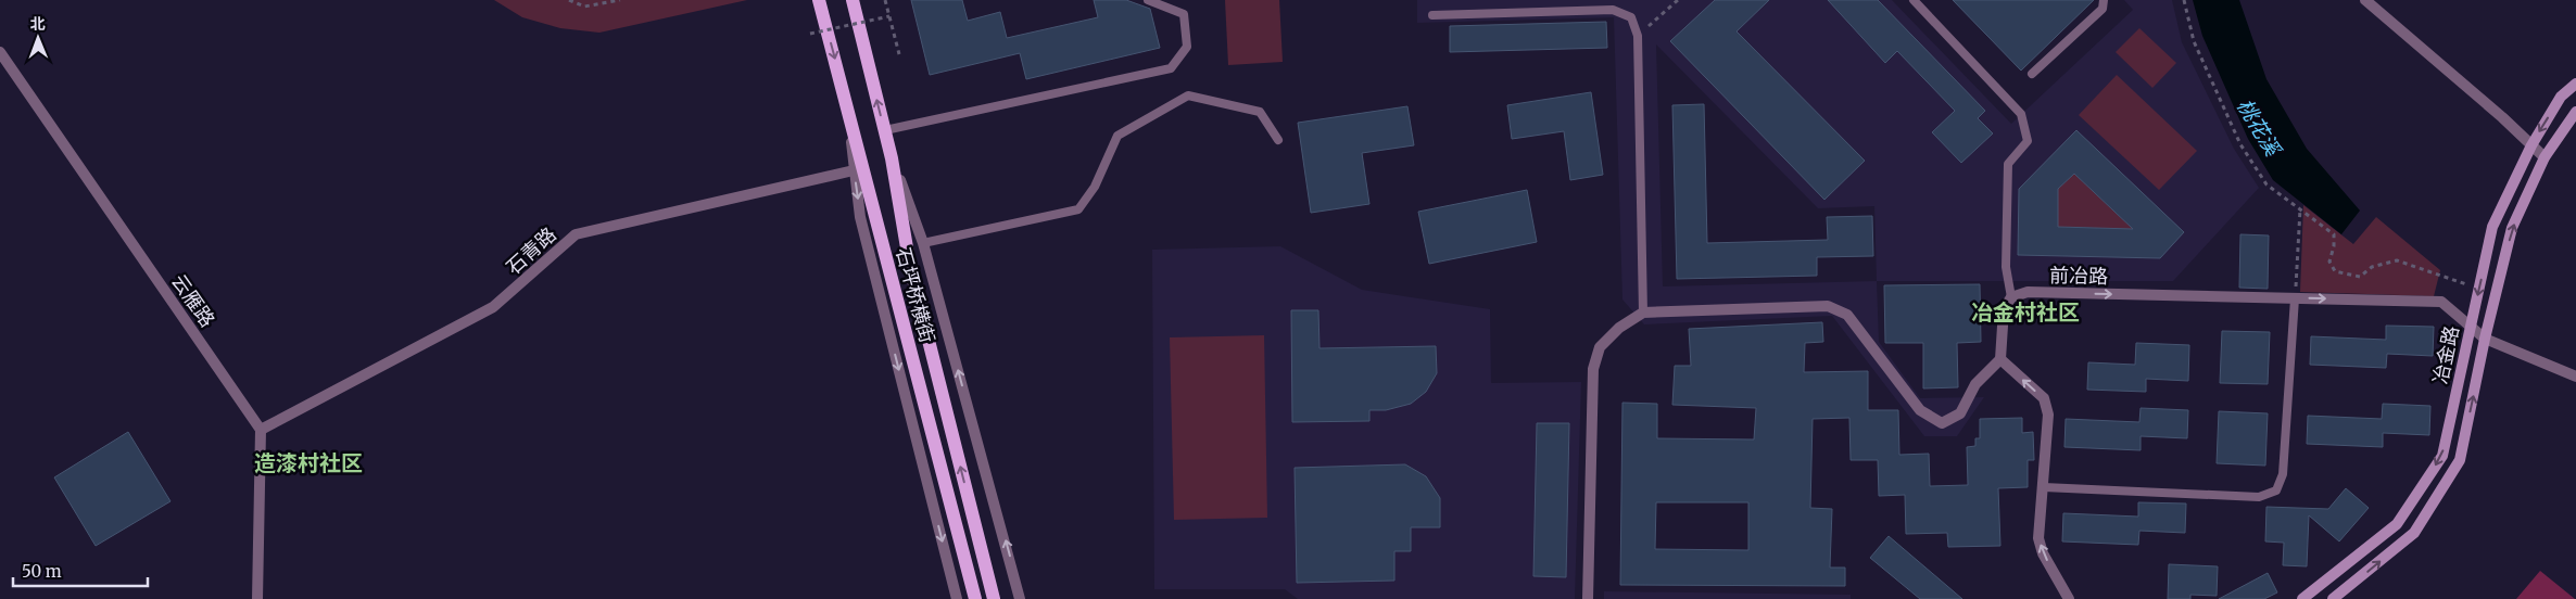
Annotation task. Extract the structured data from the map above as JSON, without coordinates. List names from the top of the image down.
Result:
{
  "streets": {
    "main road": ["石坪桥横街", "冶金路"],
    "street": ["石青路", "前冶路", "云雁路"]
  },
  "crossings": [
    ["石青路", "云雁路"],
    ["前冶路", "冶金路"]
  ],
  "one_way": ["前冶路"],
  "districts": ["冶金村社区", "造漆村社区"],
  "water": ["桃花溪"],
  "scale_bar": "50 m",
  "north": "top"
}
